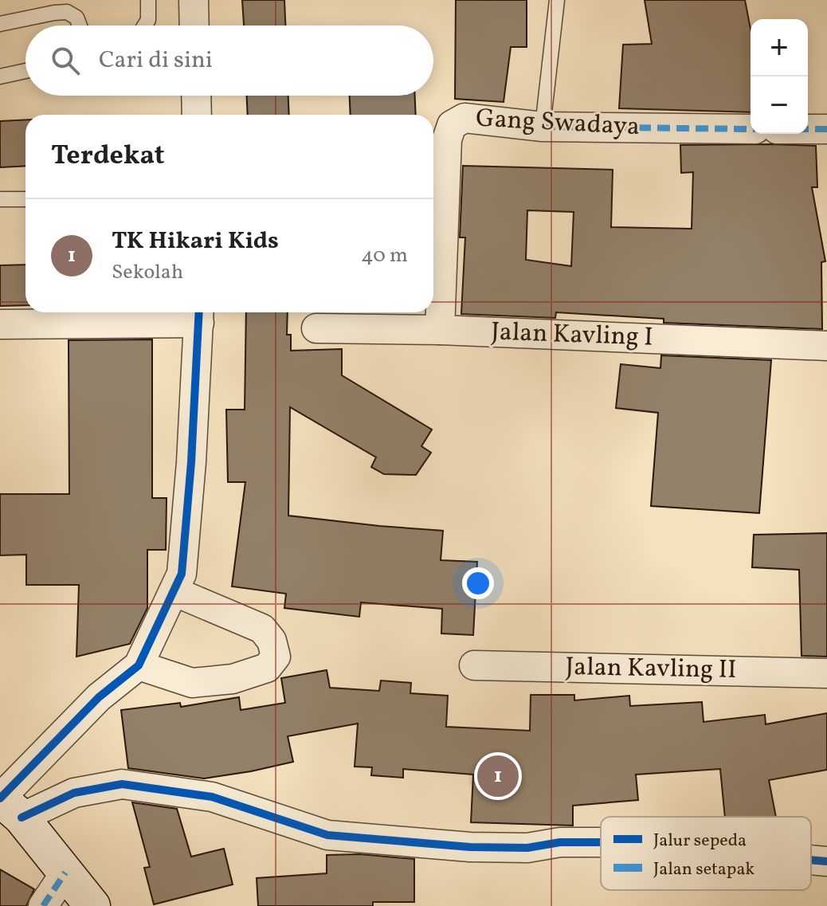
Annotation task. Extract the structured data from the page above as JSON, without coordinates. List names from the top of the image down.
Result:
{
  "streets": {
    "street": ["Gang Swadaya", "Jalan Kavling I", "Jalan Kavling II"]
  },
  "crossings": [
    ["Gang Swadaya", "Jalan Kavling I"]
  ],
  "legend": ["Jalur sepeda", "Jalan setapak"],
  "page": {
    "map_buttons": ["+", "−"],
    "search": "Cari di sini",
    "heading": "Terdekat",
    "list": [
      {
        "mark": "1",
        "name": "TK Hikari Kids",
        "note": "Sekolah",
        "value": "40 m"
      }
    ],
    "pins": "1"
  }
}
